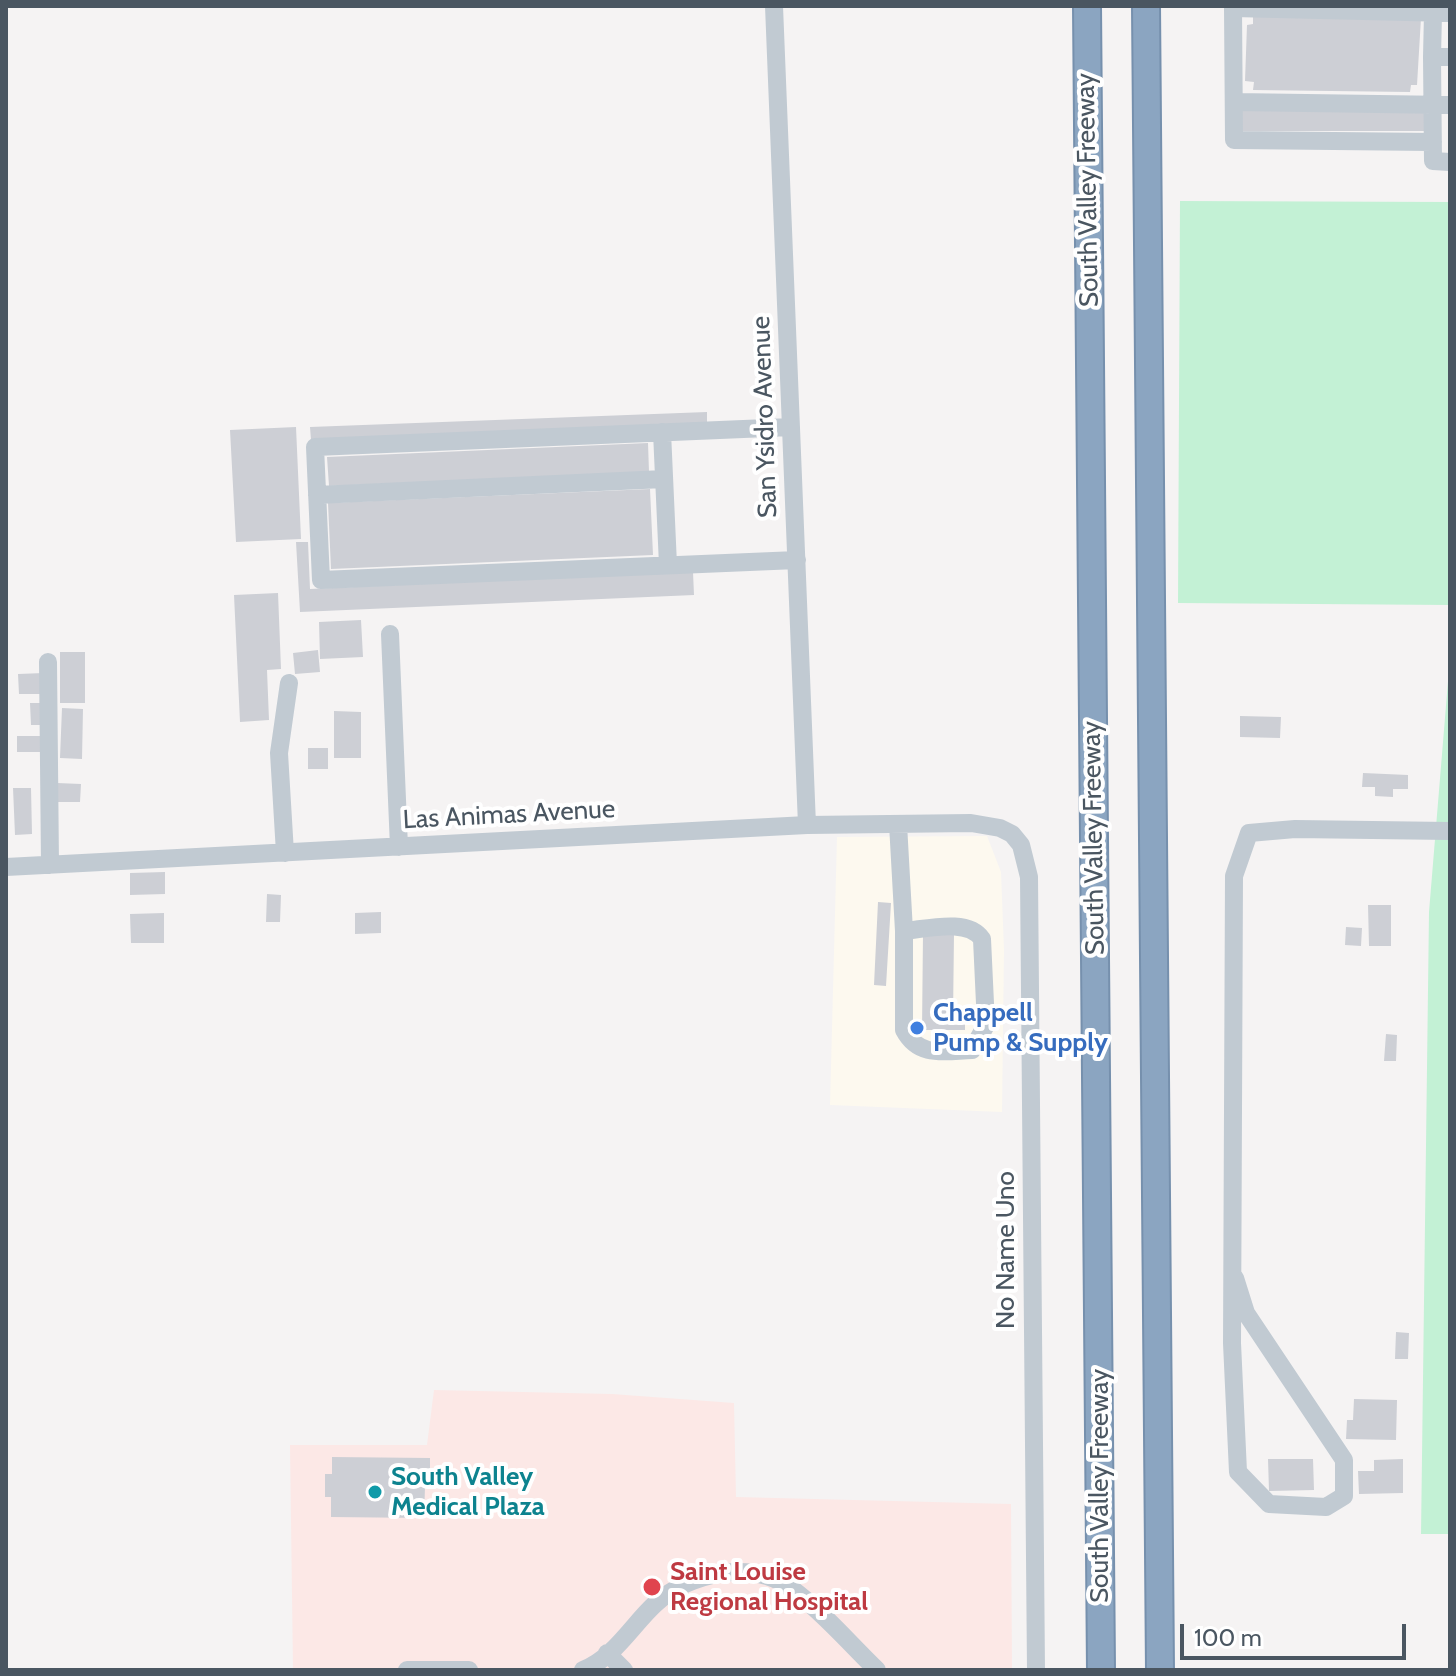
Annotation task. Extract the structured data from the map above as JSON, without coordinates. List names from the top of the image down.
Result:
{
  "streets": {
    "highway": ["South Valley Freeway"],
    "street": ["San Ysidro Avenue", "Las Animas Avenue", "No Name Uno"]
  },
  "crossings": [
    ["San Ysidro Avenue", "Las Animas Avenue"],
    ["Las Animas Avenue", "No Name Uno"]
  ],
  "places": ["Chappell Pump & Supply", "South Valley Medical Plaza", "Saint Louise Regional Hospital"],
  "scale_bar": "100 m"
}
